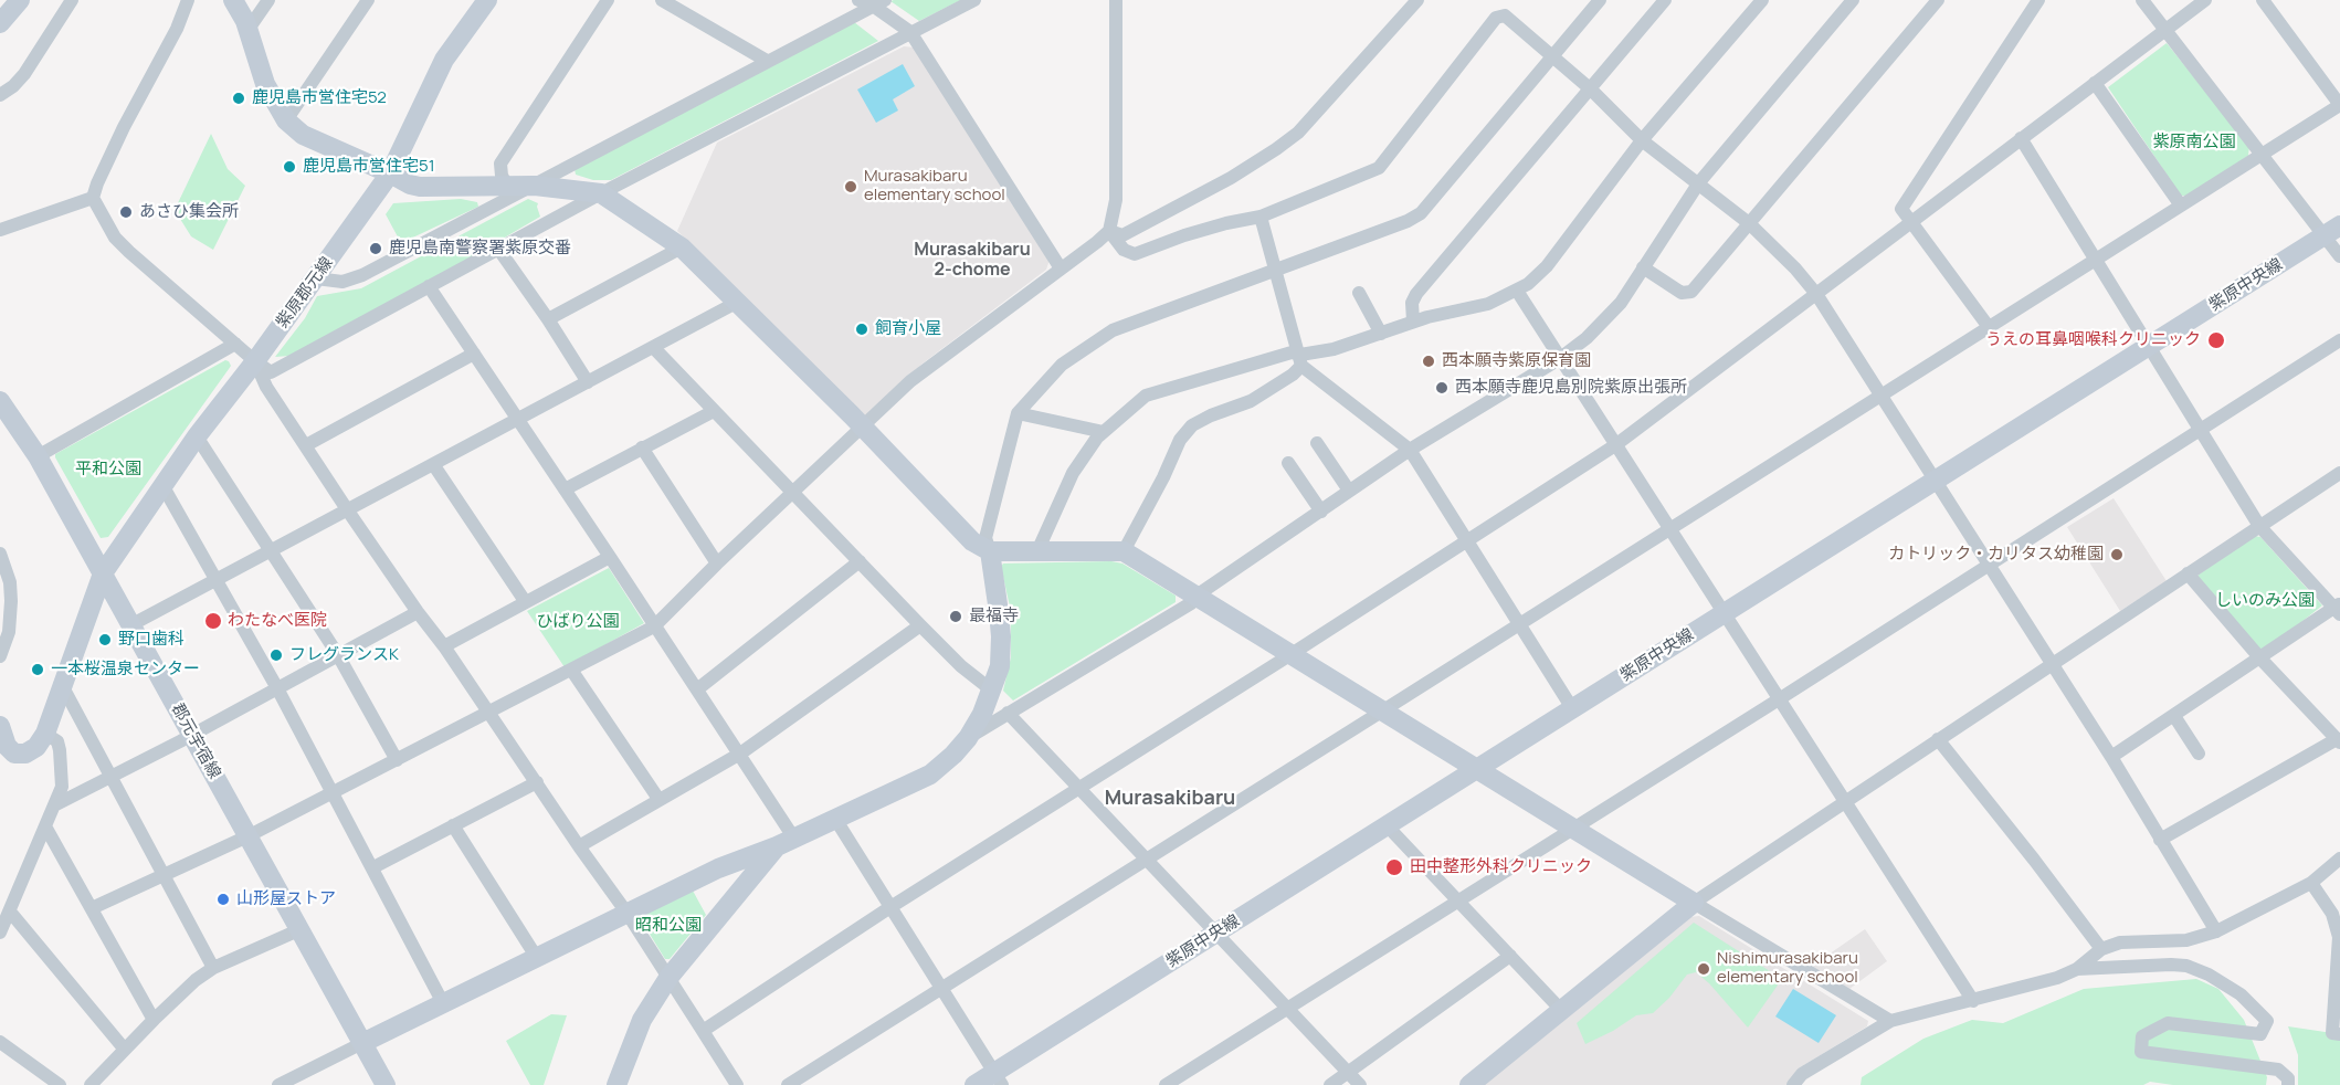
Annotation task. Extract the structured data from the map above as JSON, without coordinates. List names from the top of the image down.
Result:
{
  "streets": {
    "street": ["紫原中央線", "紫原郡元線", "郡元宇宿線"]
  },
  "crossings": [
    ["紫原郡元線", "郡元宇宿線"]
  ],
  "districts": ["Murasakibaru 2-chome", "Murasakibaru"],
  "parks": [
    "紫原南公園",
    "平和公園",
    "しいのみ公園",
    "ひばり公園",
    "昭和公園"
  ],
  "places": [
    "鹿児島市営住宅52",
    "鹿児島市営住宅51",
    "Murasakibaru elementary school",
    "あさひ集会所",
    "鹿児島南警察署紫原交番",
    "飼育小屋",
    "うえの耳鼻咽喉科クリニック",
    "西本願寺紫原保育園",
    "西本願寺鹿児島別院紫原出張所",
    "カトリック・カリタス幼稚園",
    "最福寺",
    "わたなべ医院",
    "野口歯科",
    "フレグランスK",
    "一本桜温泉センター",
    "田中整形外科クリニック",
    "山形屋ストア",
    "Nishimurasakibaru elementary school"
  ]
}
